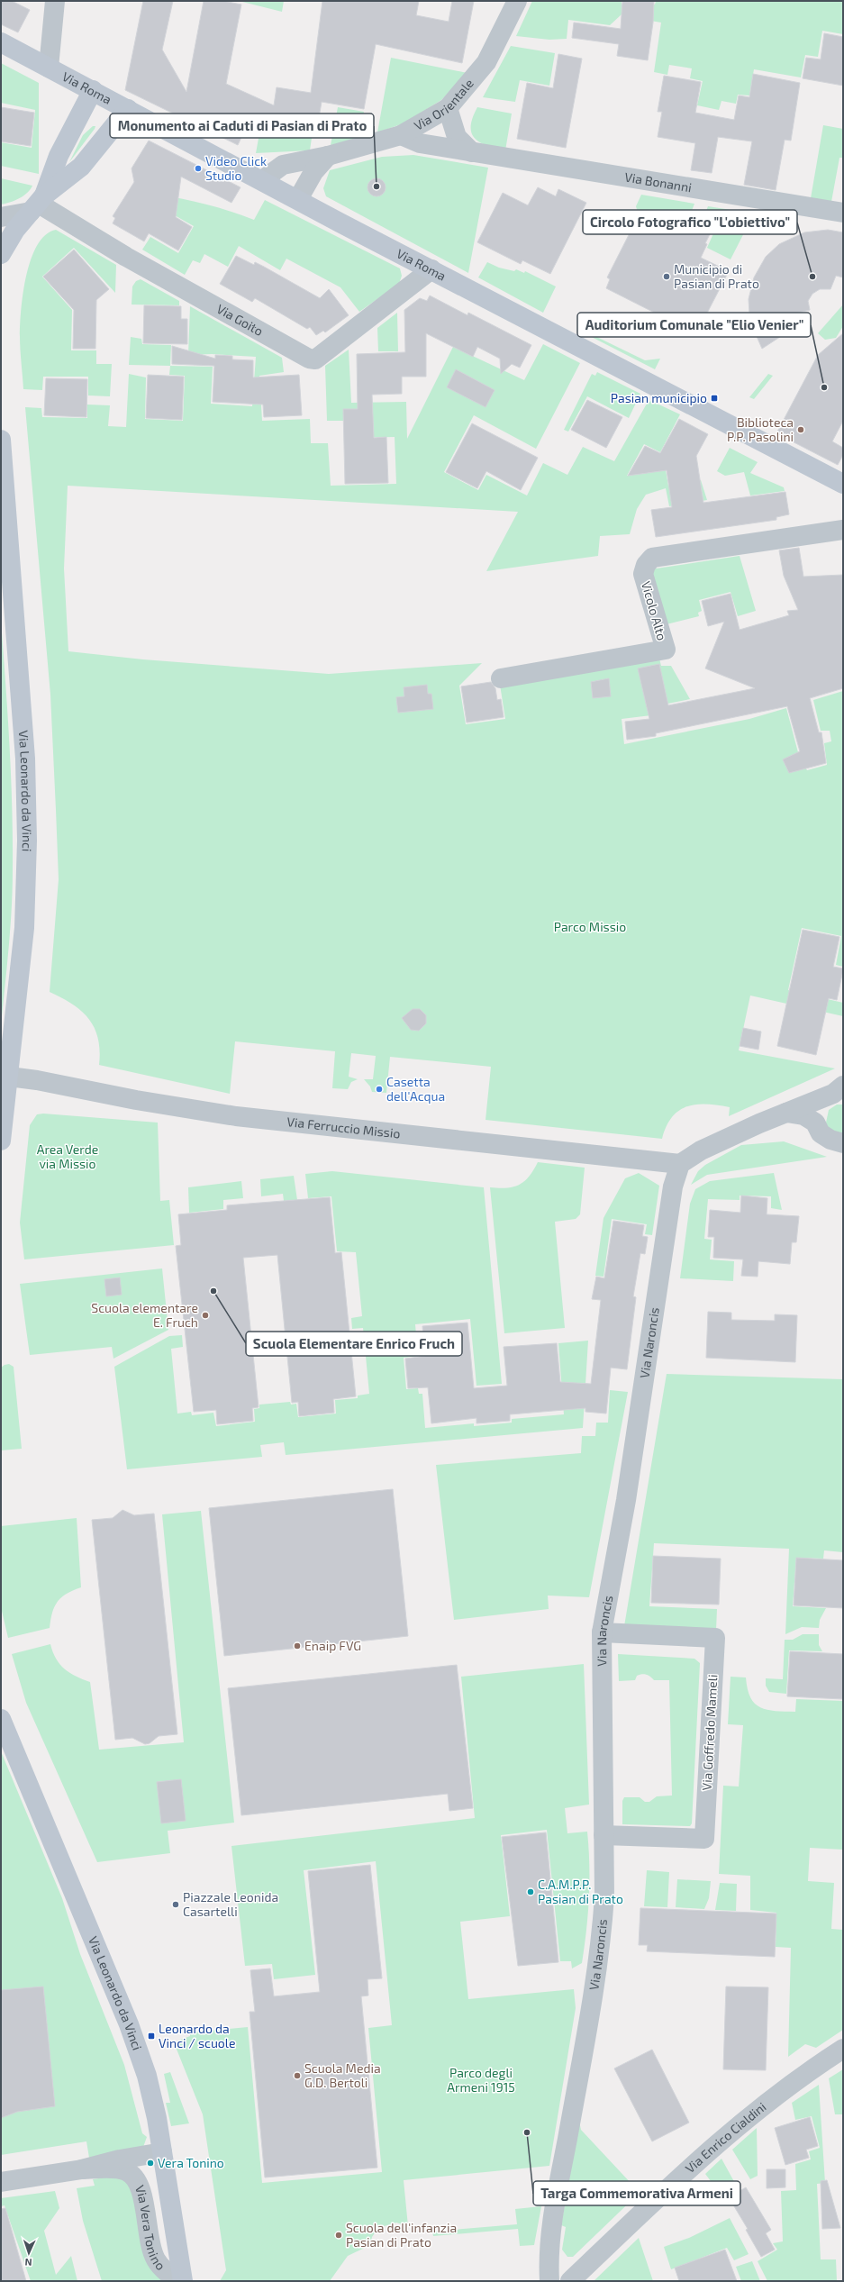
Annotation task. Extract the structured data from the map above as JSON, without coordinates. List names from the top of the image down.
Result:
{
  "streets": {
    "street": [
      "Via Roma",
      "Via Orientale",
      "Via Bonanni",
      "Via Goito",
      "Vicolo Alto",
      "Via Leonardo da Vinci",
      "Via Ferruccio Missio",
      "Via Naroncis",
      "Via Goffredo Mameli",
      "Via Enrico Cialdini",
      "Via Vera Tonino"
    ]
  },
  "crossings": [
    ["Via Roma", "Via Orientale"],
    ["Via Roma", "Via Goito"],
    ["Via Orientale", "Via Bonanni"],
    ["Via Leonardo da Vinci", "Via Ferruccio Missio"],
    ["Via Leonardo da Vinci", "Via Vera Tonino"],
    ["Via Ferruccio Missio", "Via Naroncis"],
    ["Via Naroncis", "Via Goffredo Mameli"]
  ],
  "parks": ["Parco Missio", "Area Verde via Missio", "Parco degli Armeni 1915"],
  "places": {
    "other": [
      "Video Click Studio",
      "Monumento ai Caduti di Pasian di Prato",
      "Municipio di Pasian di Prato",
      "Circolo Fotografico \"L'obiettivo\"",
      "Auditorium Comunale \"Elio Venier\"",
      "Biblioteca P.P. Pasolini",
      "Casetta dell'Acqua",
      "Scuola Elementare Enrico Fruch",
      "Scuola elementare E. Fruch",
      "Enaip FVG",
      "C.A.M.P.P. Pasian di Prato",
      "Piazzale Leonida Casartelli",
      "Scuola Media G.D. Bertoli",
      "Targa Commemorativa Armeni",
      "Vera Tonino",
      "Scuola dell'infanzia Pasian di Prato"
    ],
    "transit": ["Pasian municipio", "Leonardo da Vinci / scuole"]
  },
  "north": "bottom"
}
